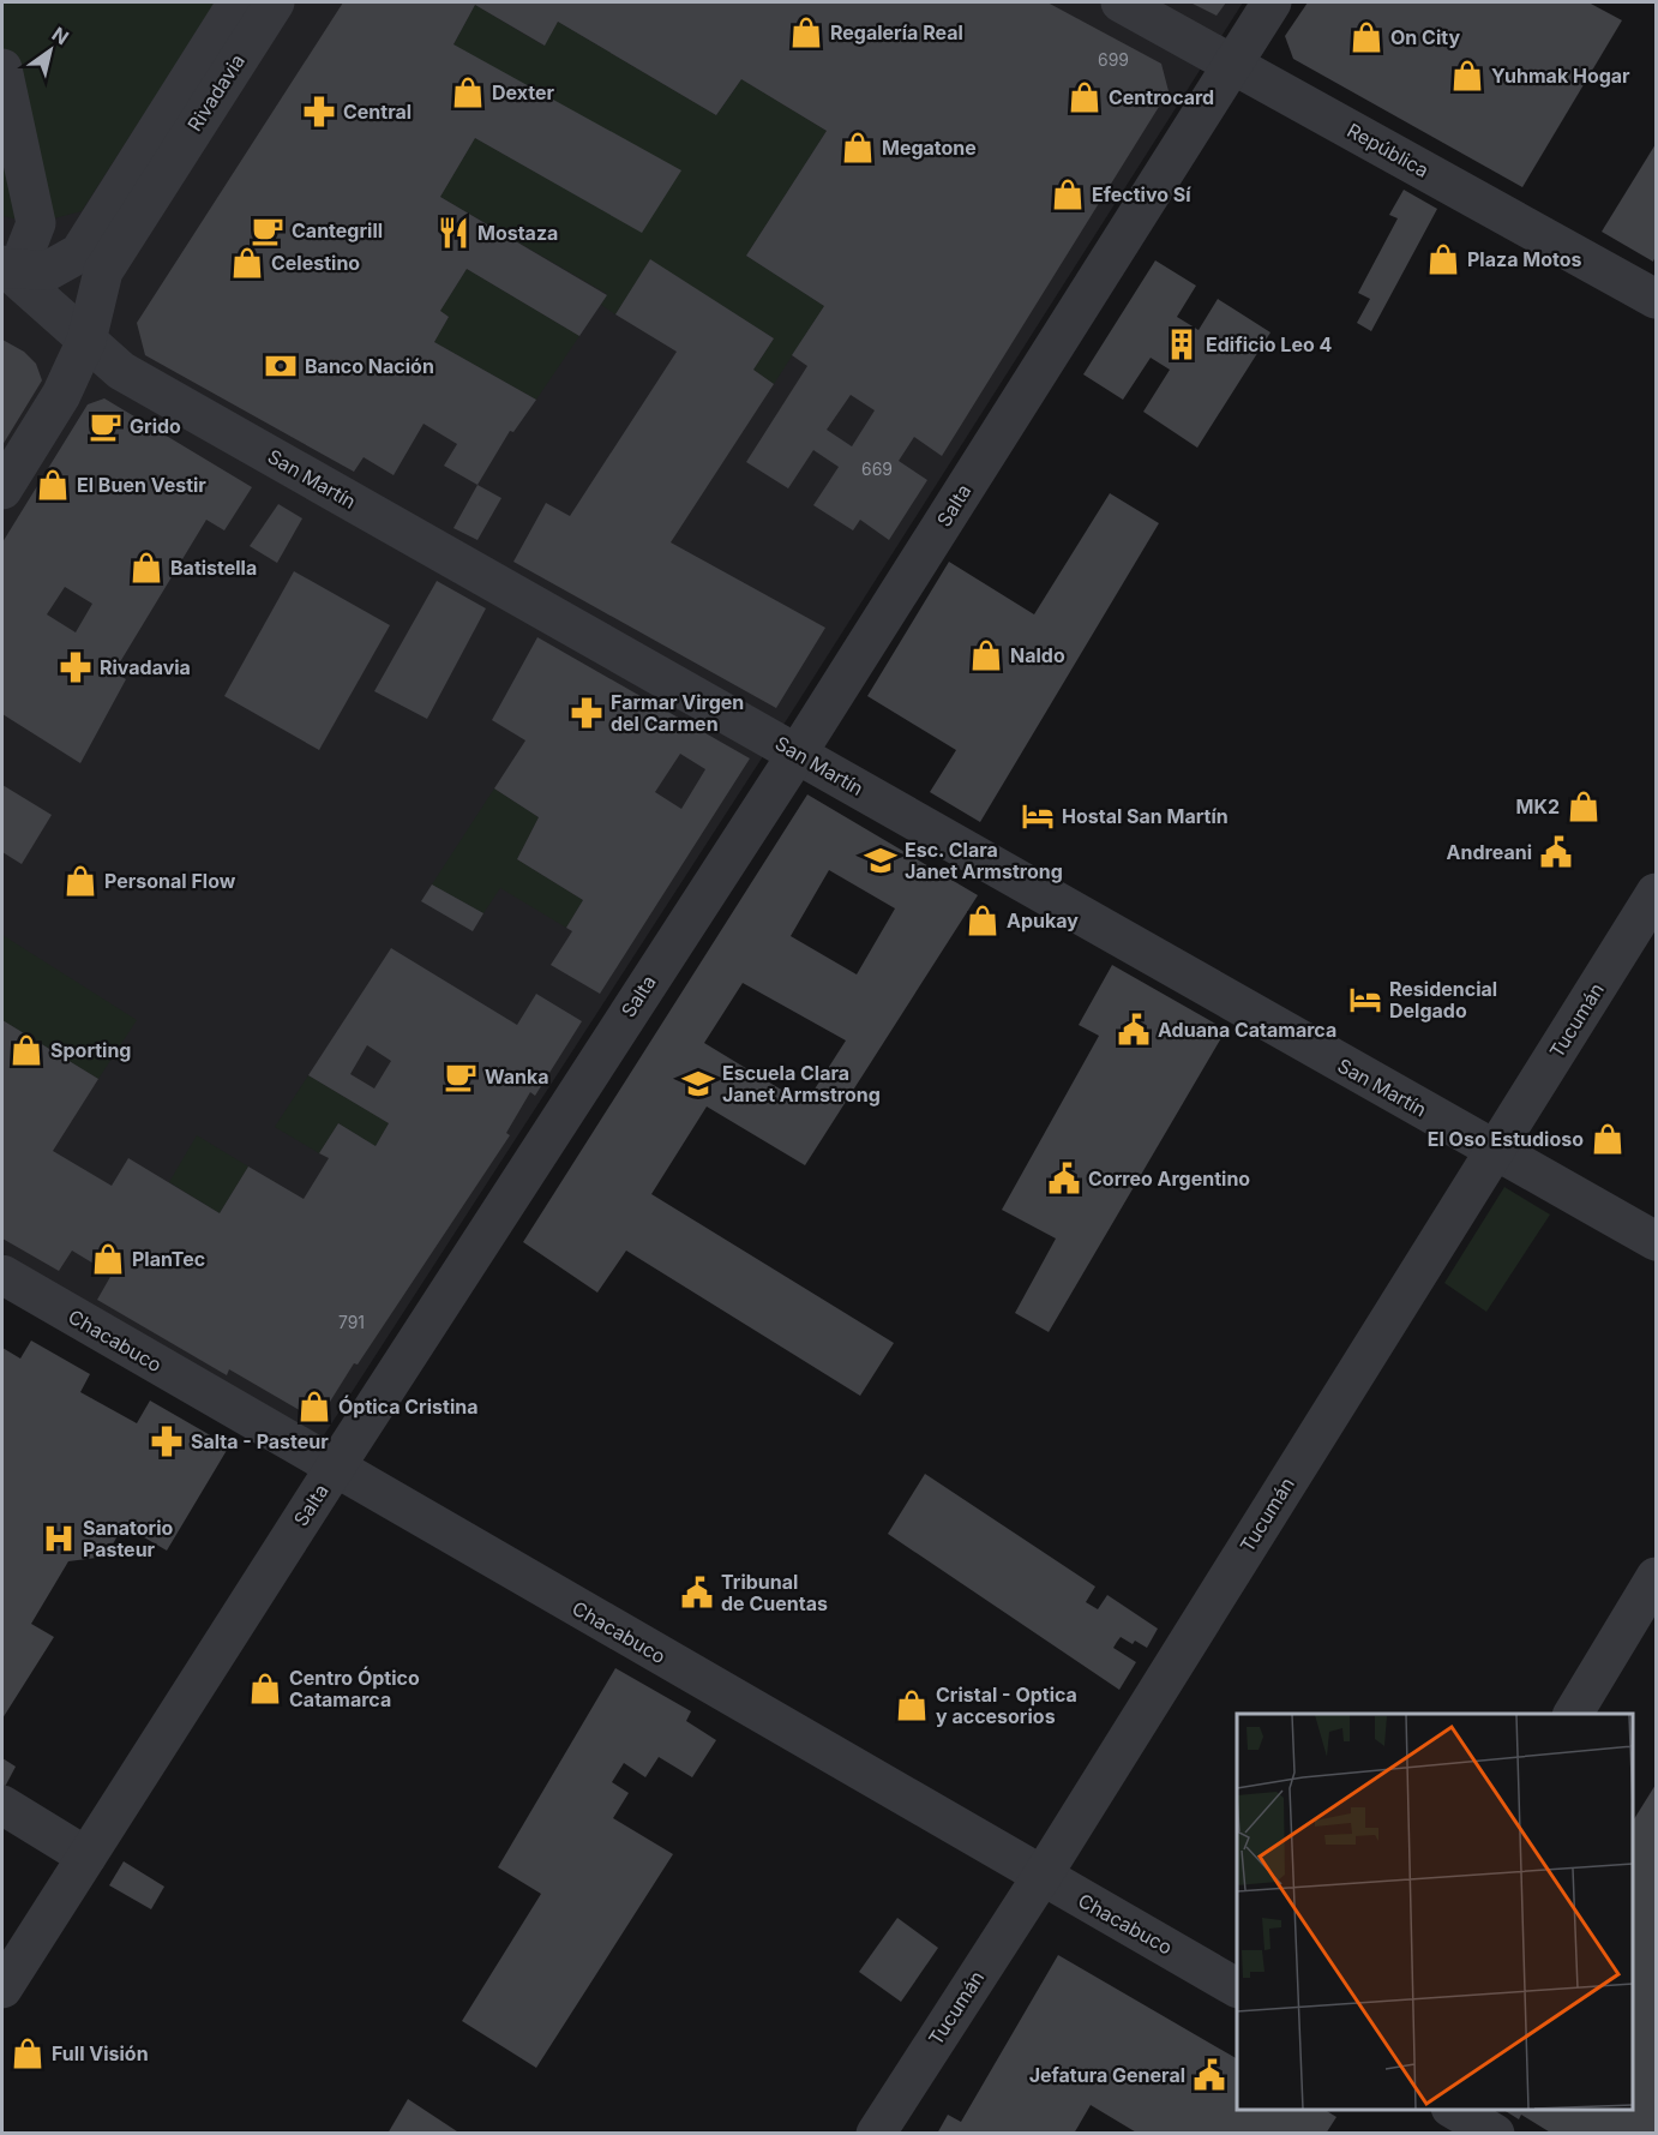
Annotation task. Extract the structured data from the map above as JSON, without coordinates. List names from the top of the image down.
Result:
{
  "streets": {
    "street": [
      "Rivadavia",
      "República",
      "San Martín",
      "Salta",
      "Tucumán",
      "Chacabuco"
    ]
  },
  "crossings": [
    ["Rivadavia", "San Martín"],
    ["República", "Salta"],
    ["San Martín", "Salta"],
    ["San Martín", "Tucumán"],
    ["Salta", "Chacabuco"],
    ["Tucumán", "Chacabuco"]
  ],
  "places": {
    "shop": [
      "Regalería Real",
      "On City",
      "Yuhmak Hogar",
      "Dexter",
      "Centrocard",
      "Megatone",
      "Efectivo Sí",
      "Plaza Motos",
      "Celestino",
      "El Buen Vestir",
      "Batistella",
      "Naldo",
      "MK2",
      "Personal Flow",
      "Apukay",
      "Sporting",
      "El Oso Estudioso",
      "PlanTec",
      "Óptica Cristina",
      "Centro Óptico Catamarca",
      "Cristal - Optica y accesorios",
      "Full Visión"
    ],
    "pharmacy": [
      "Central",
      "Rivadavia",
      "Farmar Virgen del Carmen",
      "Salta - Pasteur"
    ],
    "cafe": ["Cantegrill", "Grido", "Wanka"],
    "restaurant": ["Mostaza"],
    "building": ["Edificio Leo 4"],
    "bank": ["Banco Nación"],
    "hotel": ["Hostal San Martín", "Residencial Delgado"],
    "public building": [
      "Andreani",
      "Aduana Catamarca",
      "Correo Argentino",
      "Tribunal de Cuentas",
      "Jefatura General"
    ],
    "school or university": ["Esc. Clara Janet Armstrong", "Escuela Clara Janet Armstrong"],
    "hospital": ["Sanatorio Pasteur"]
  },
  "house_numbers": ["699", "669", "791"],
  "north": "top right"
}
